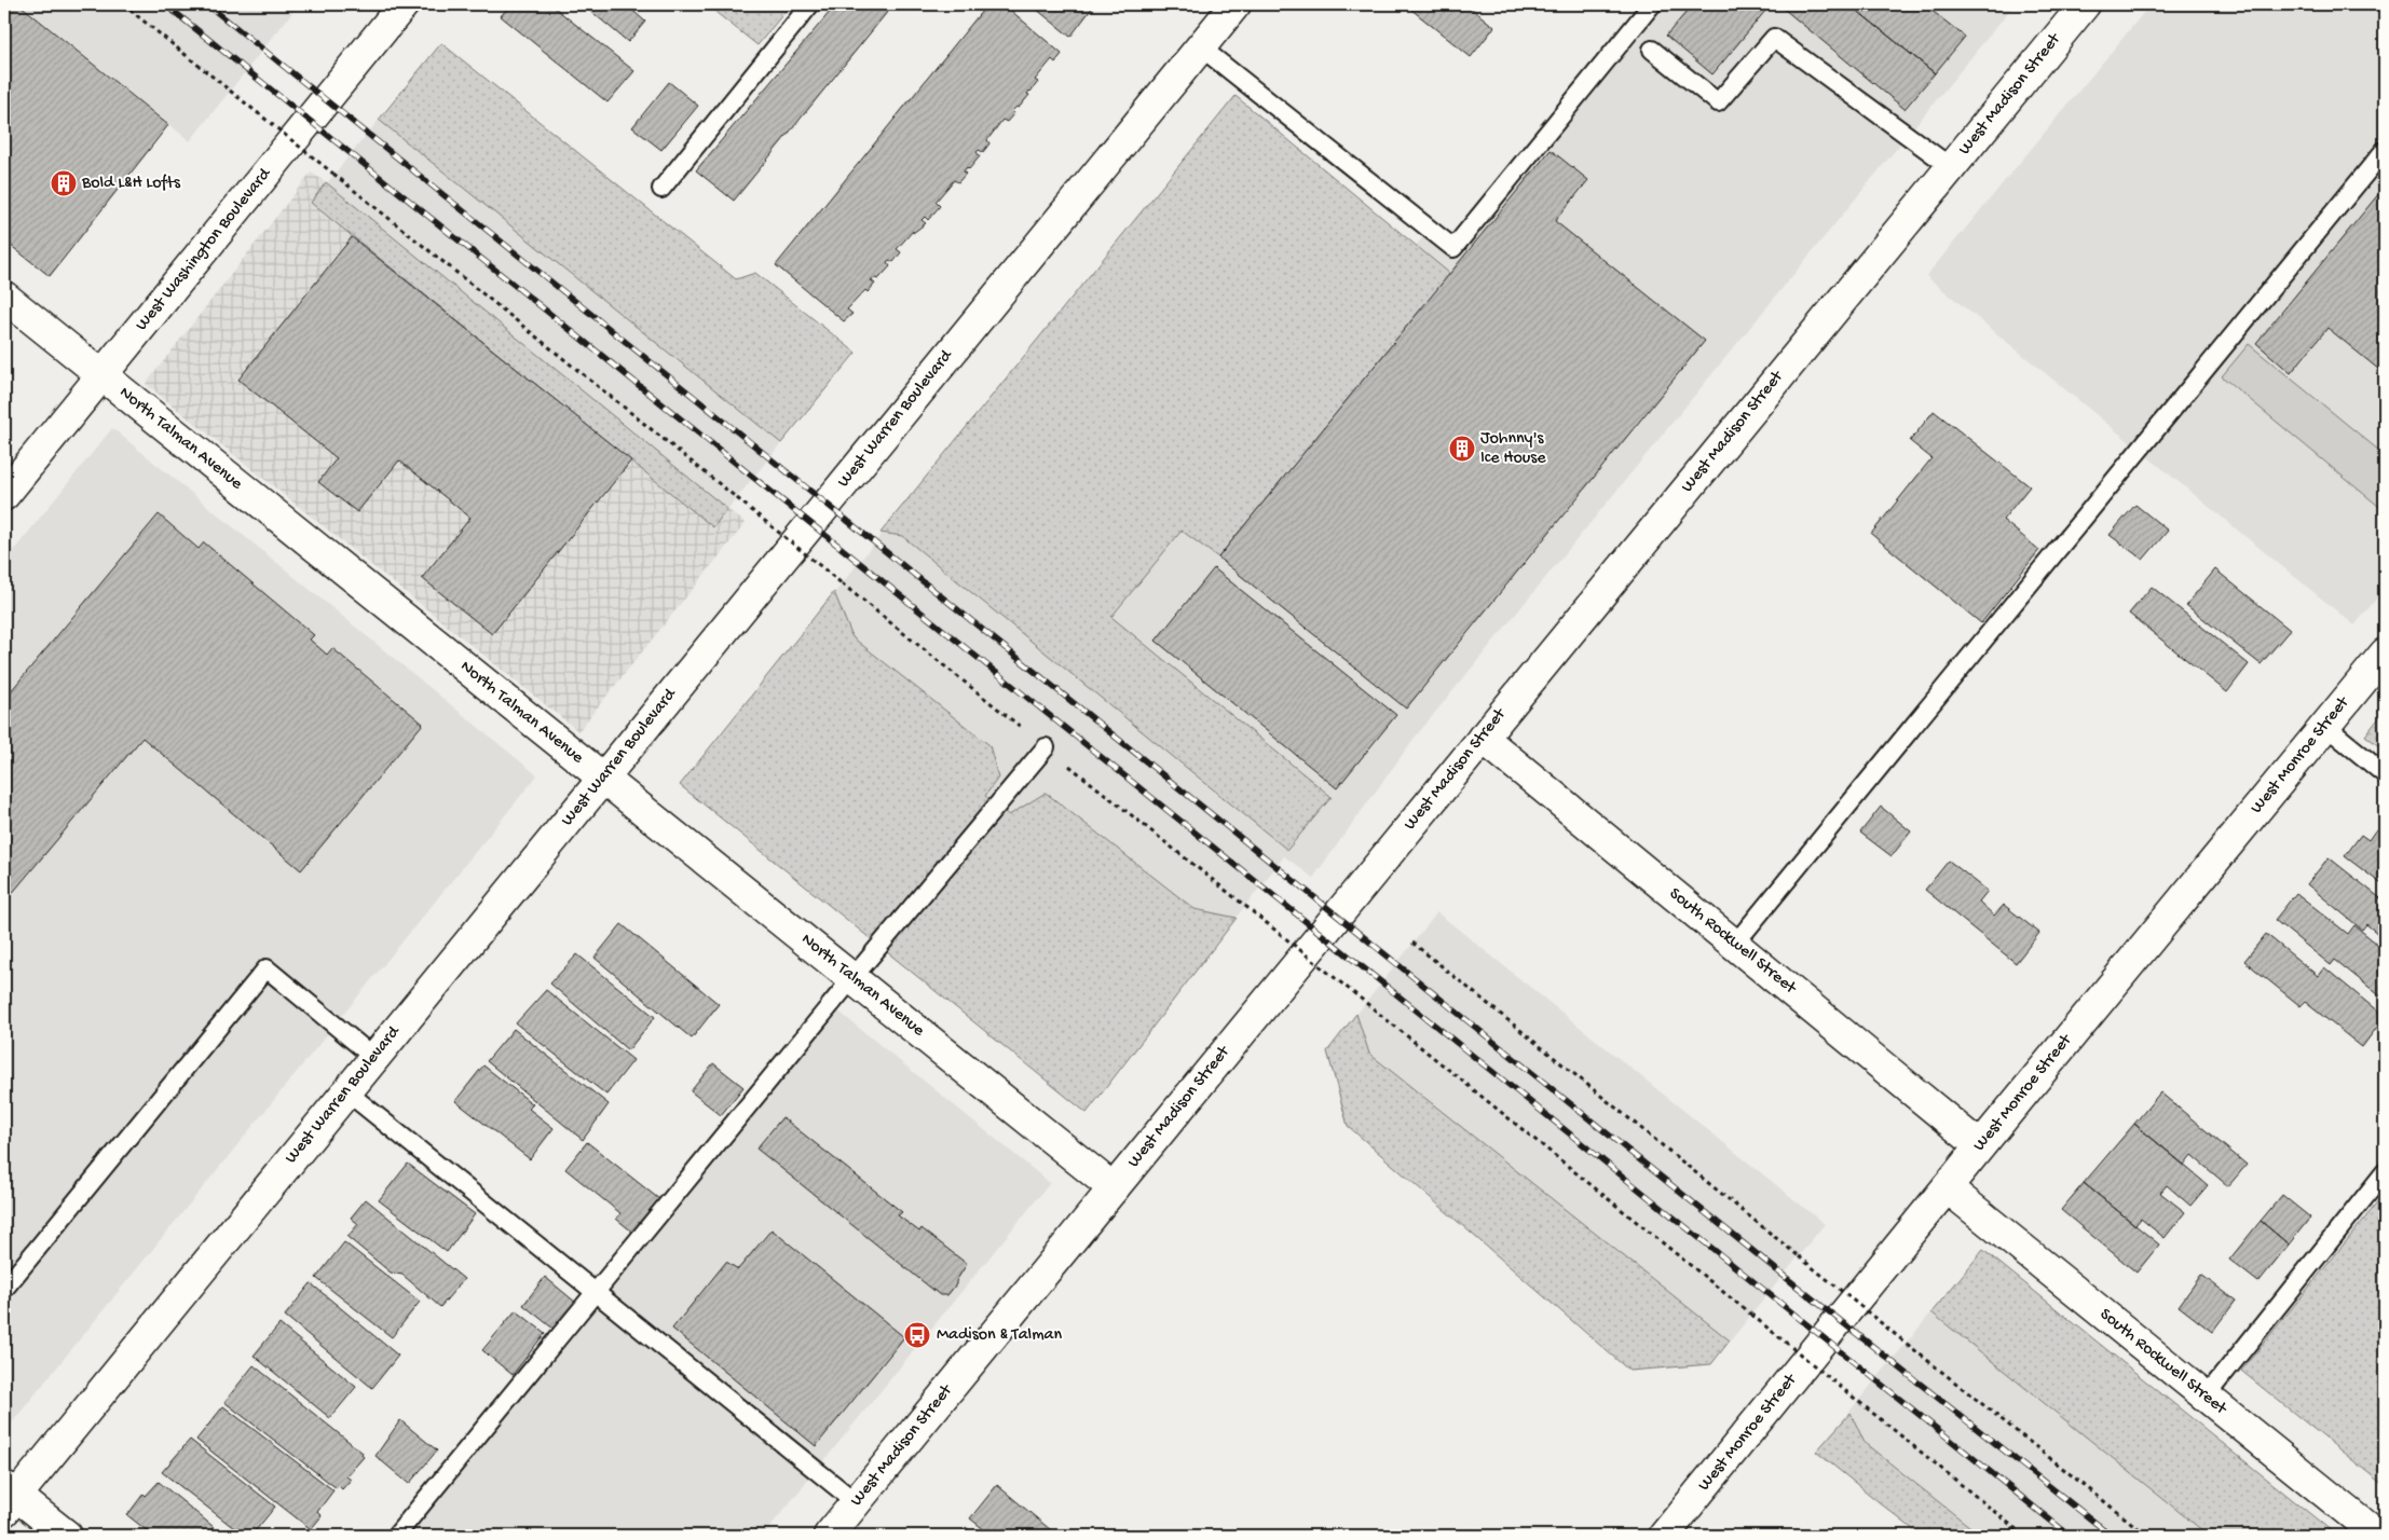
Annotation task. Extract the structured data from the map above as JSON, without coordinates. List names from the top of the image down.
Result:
{
  "streets": {
    "street": [
      "West Madison Street",
      "West Washington Boulevard",
      "West Warren Boulevard",
      "North Talman Avenue",
      "West Monroe Street",
      "South Rockwell Street"
    ]
  },
  "crossings": [
    ["West Madison Street", "North Talman Avenue"],
    ["West Madison Street", "South Rockwell Street"],
    ["West Washington Boulevard", "North Talman Avenue"],
    ["West Warren Boulevard", "North Talman Avenue"],
    ["West Monroe Street", "South Rockwell Street"]
  ],
  "places": {
    "building": ["Bold L&H Lofts", "Johnny's Ice House"],
    "bus stop": ["Madison & Talman"]
  }
}
